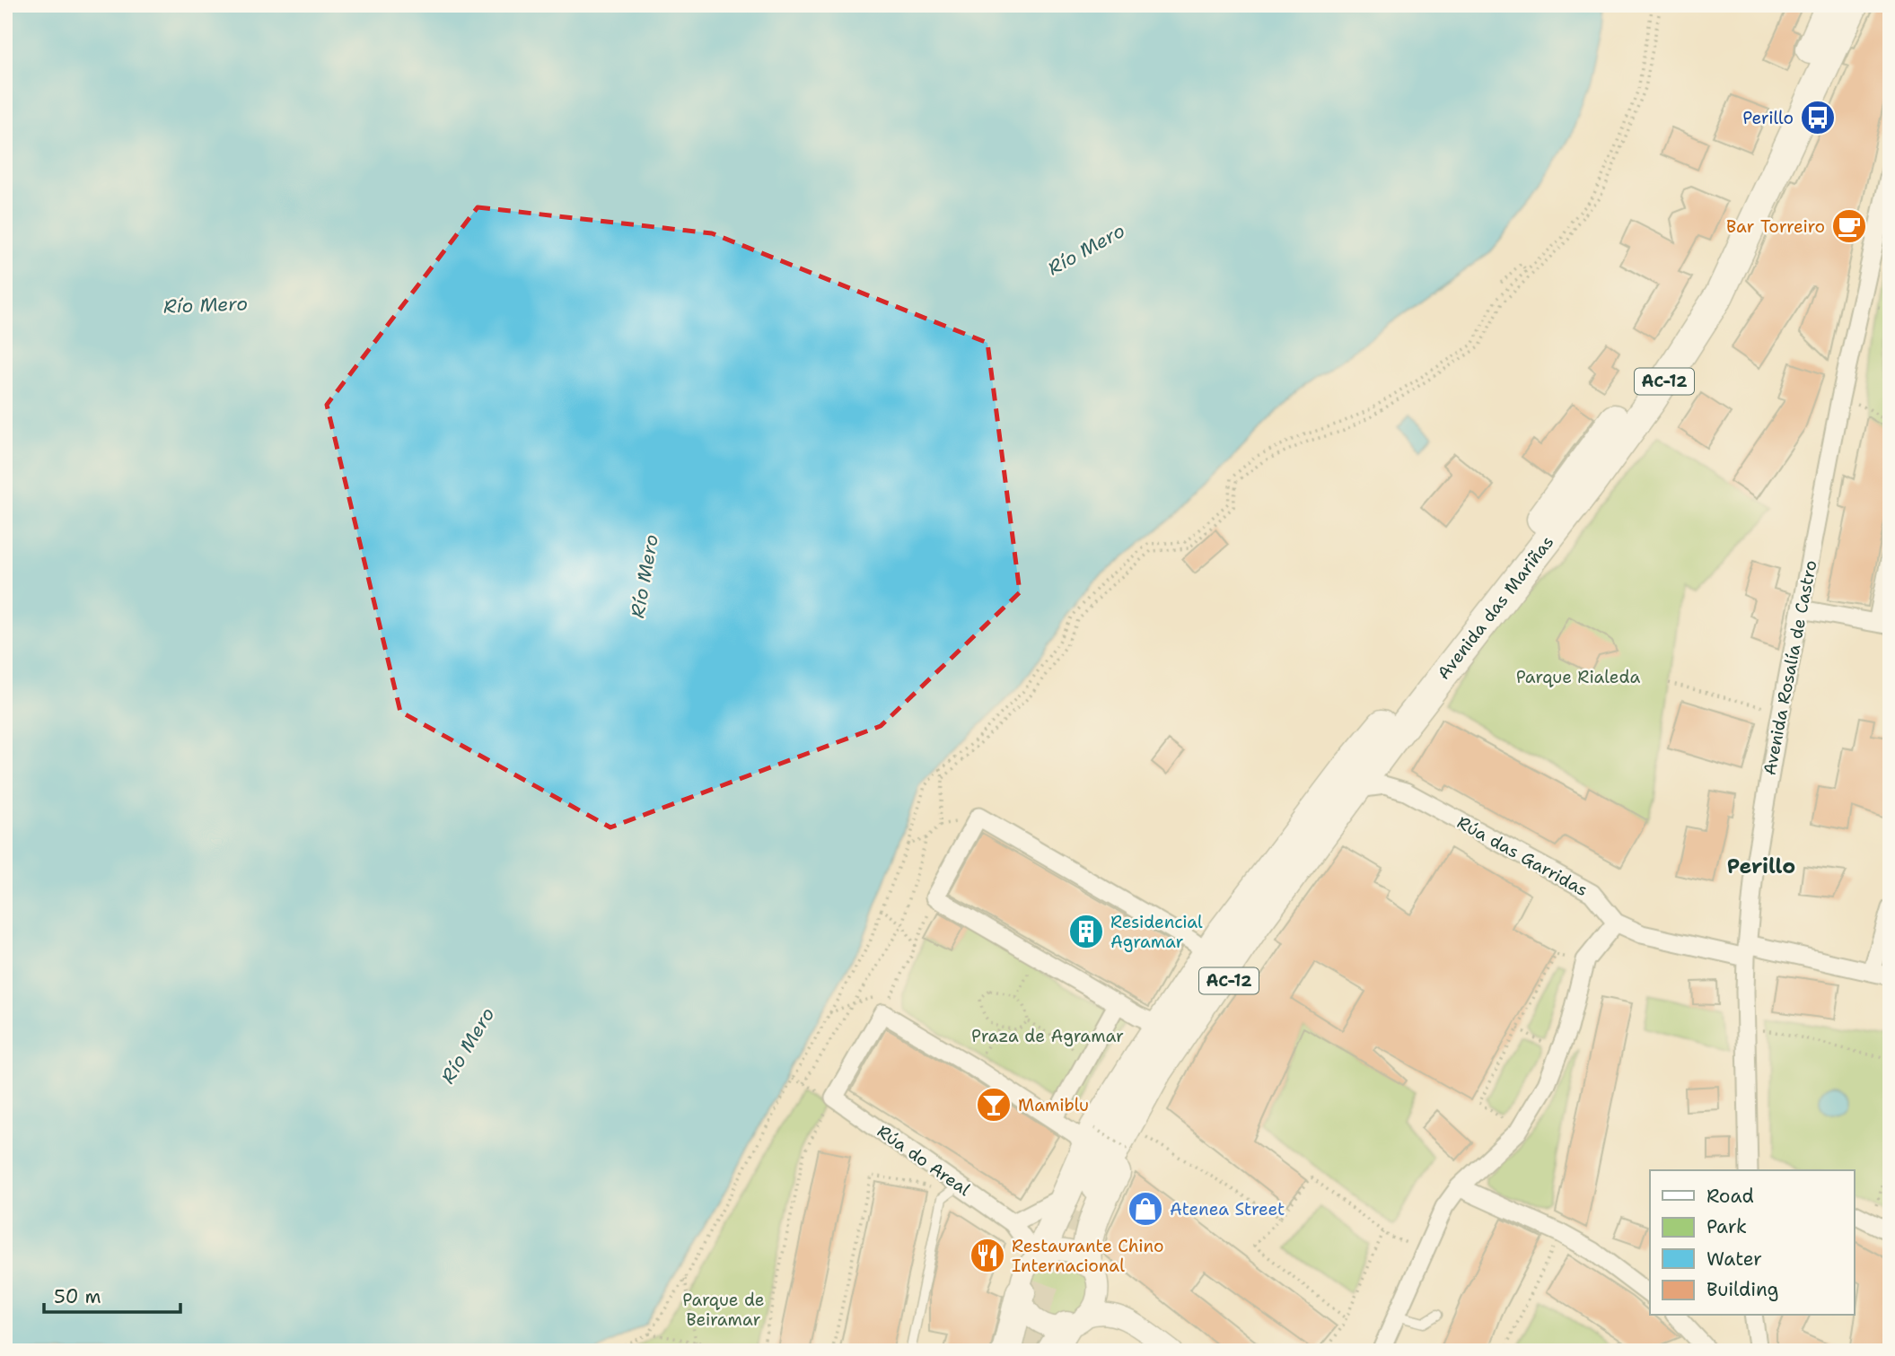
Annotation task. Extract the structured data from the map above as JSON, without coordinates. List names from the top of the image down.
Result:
{
  "streets": {
    "highway": ["AC-12", "Avenida das Mariñas"],
    "street": ["Avenida Rosalía de Castro", "Rúa das Garridas", "Rúa do Areal"]
  },
  "crossings": [
    ["AC-12", "Avenida das Mariñas"],
    ["AC-12", "Rúa das Garridas"],
    ["AC-12", "Rúa do Areal"],
    ["Avenida Rosalía de Castro", "Rúa das Garridas"]
  ],
  "districts": ["Perillo"],
  "water": ["Río Mero"],
  "parks": ["Parque Rialeda", "Praza de Agramar", "Parque de Beiramar"],
  "places": {
    "bus stop": ["Perillo"],
    "cafe": ["Bar Torreiro"],
    "building": ["Residencial Agramar"],
    "bar": ["Mamiblu"],
    "shop": ["Atenea Street"],
    "restaurant": ["Restaurante Chino Internacional"]
  },
  "legend": [
    "Road",
    "Park",
    "Water",
    "Building"
  ],
  "scale_bar": "50 m"
}
